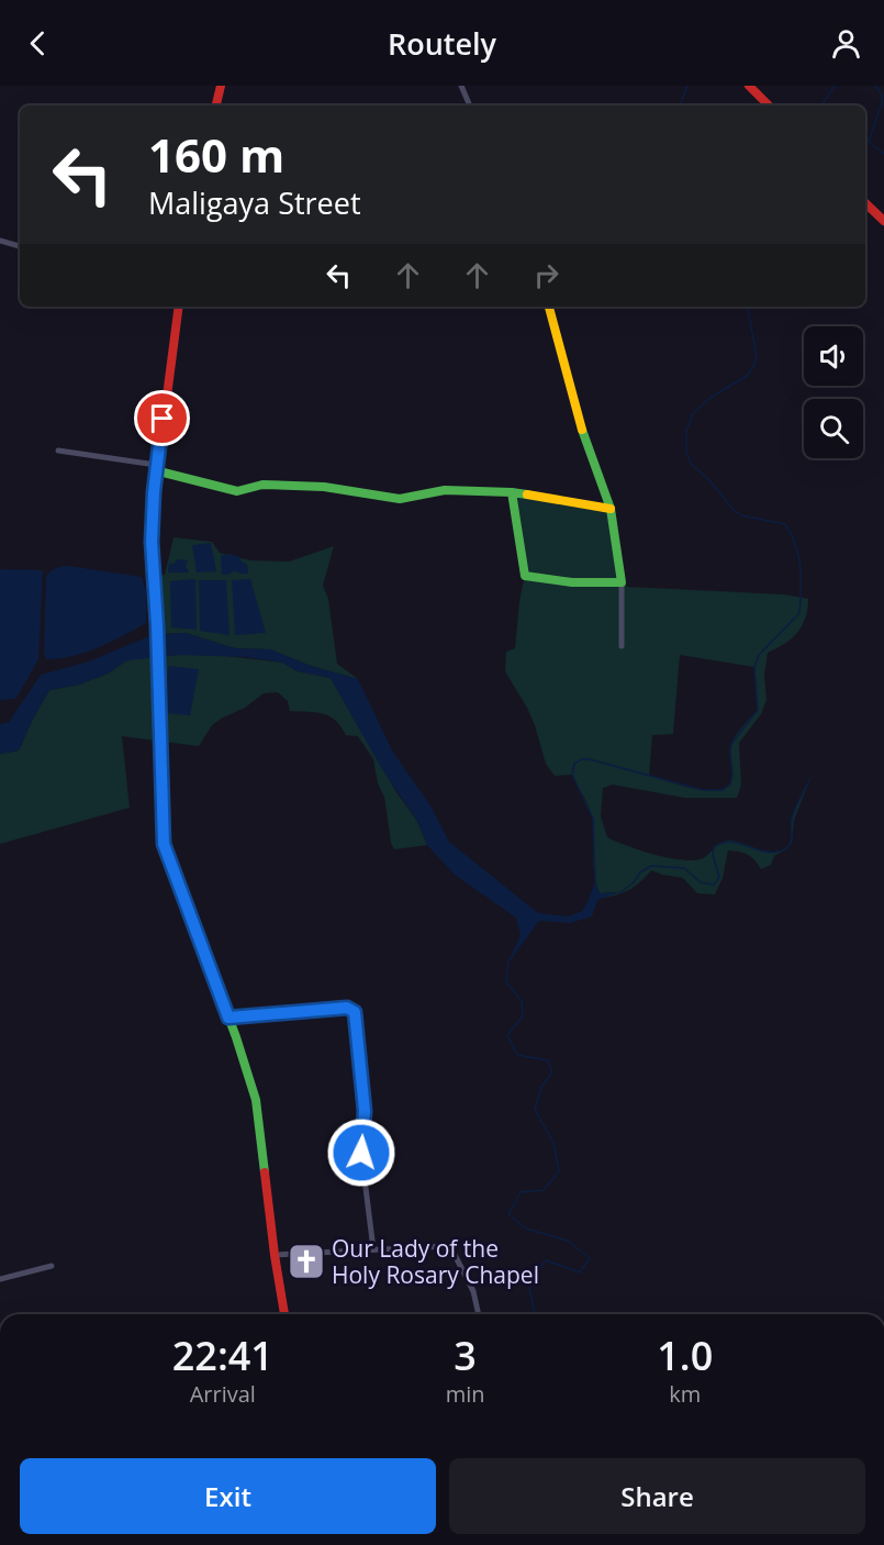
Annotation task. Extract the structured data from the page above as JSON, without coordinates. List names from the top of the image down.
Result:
{
  "places": {
    "church": ["Our Lady of the Holy Rosary Chapel"]
  },
  "page": {
    "header": "Routely",
    "turn": ["160 m", "Maligaya Street"],
    "eta": [
      "22:41",
      "Arrival",
      "3",
      "min",
      "1.0",
      "km"
    ],
    "buttons": ["Exit", "Share"]
  }
}
